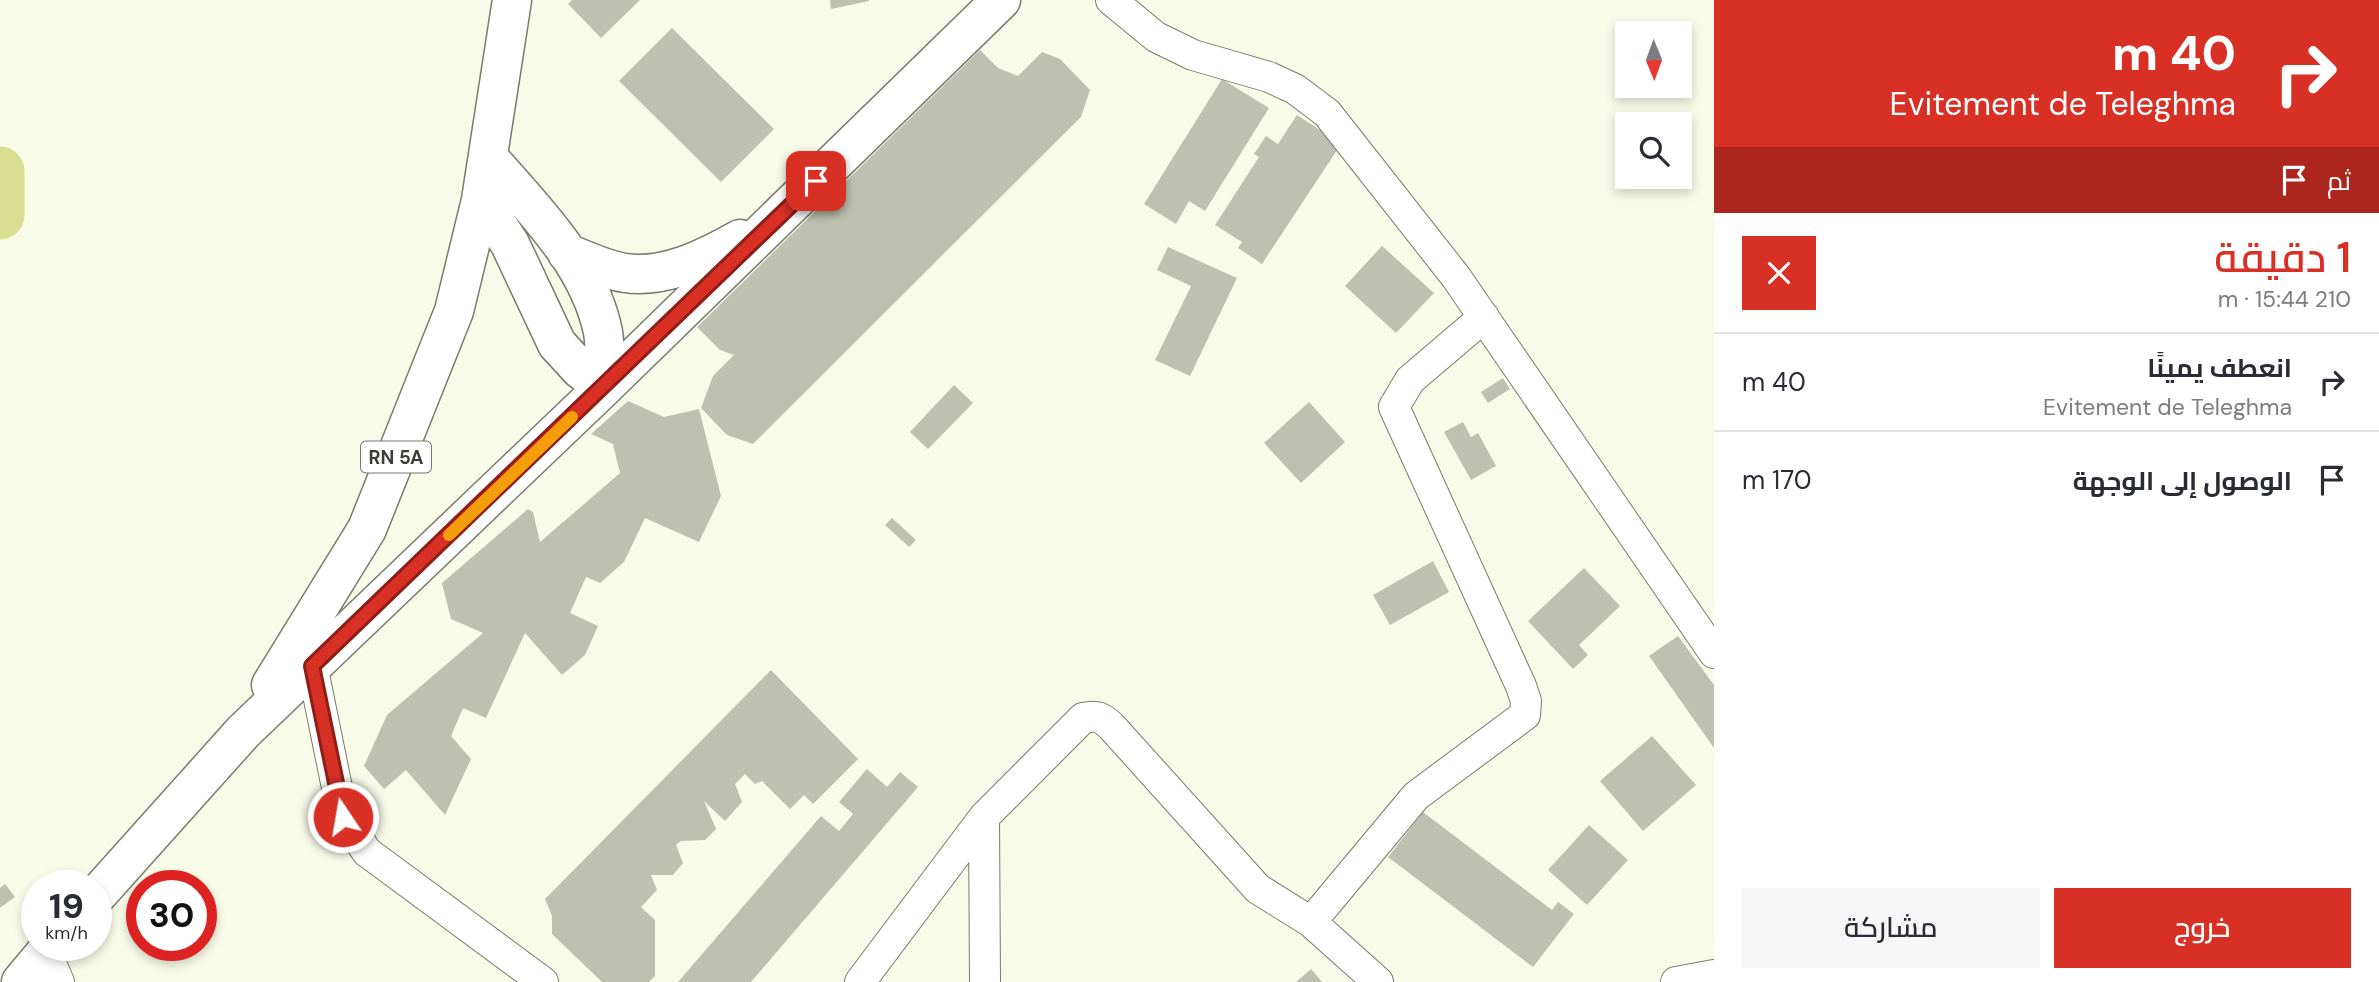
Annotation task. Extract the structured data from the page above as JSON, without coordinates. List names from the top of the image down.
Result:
{
  "streets": {
    "main road": ["RN 5A"]
  },
  "north": "bottom",
  "page": {
    "turn": ["40 m", "Evitement de Teleghma"],
    "then": "ثم",
    "heading": ["1 دقيقة", "210 m · 15:44"],
    "list": [
      {
        "name": "انعطف يمينًا",
        "note": "Evitement de Teleghma",
        "value": "40 m"
      },
      {
        "name": "الوصول إلى الوجهة",
        "value": "170 m"
      }
    ],
    "speed": "19 km/h",
    "limit": "30",
    "buttons": ["خروج", "مشاركة"]
  }
}
